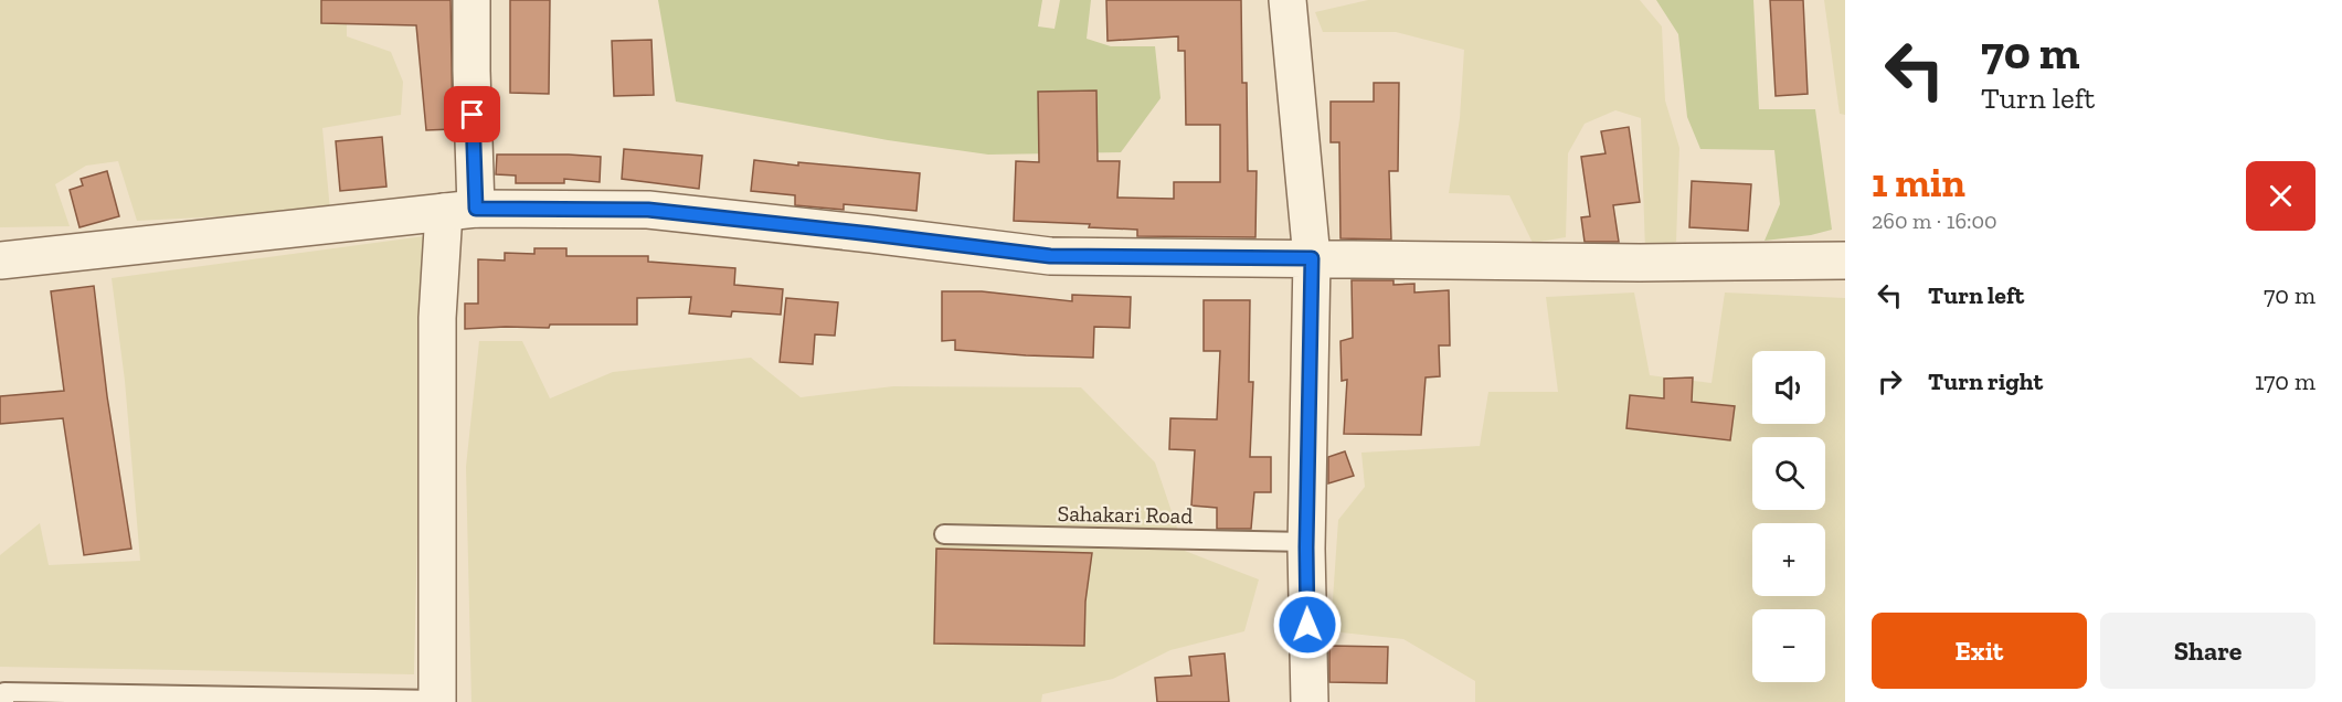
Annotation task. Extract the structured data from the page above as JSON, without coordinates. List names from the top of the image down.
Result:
{
  "streets": {
    "lane": ["Sahakari Road"]
  },
  "page": {
    "turn": ["70 m", "Turn left"],
    "heading": ["1 min", "260 m · 16:00"],
    "list": [
      {
        "name": "Turn left",
        "value": "70 m"
      },
      {
        "name": "Turn right",
        "value": "170 m"
      }
    ],
    "map_buttons": ["+", "−"],
    "buttons": ["Exit", "Share"]
  }
}
